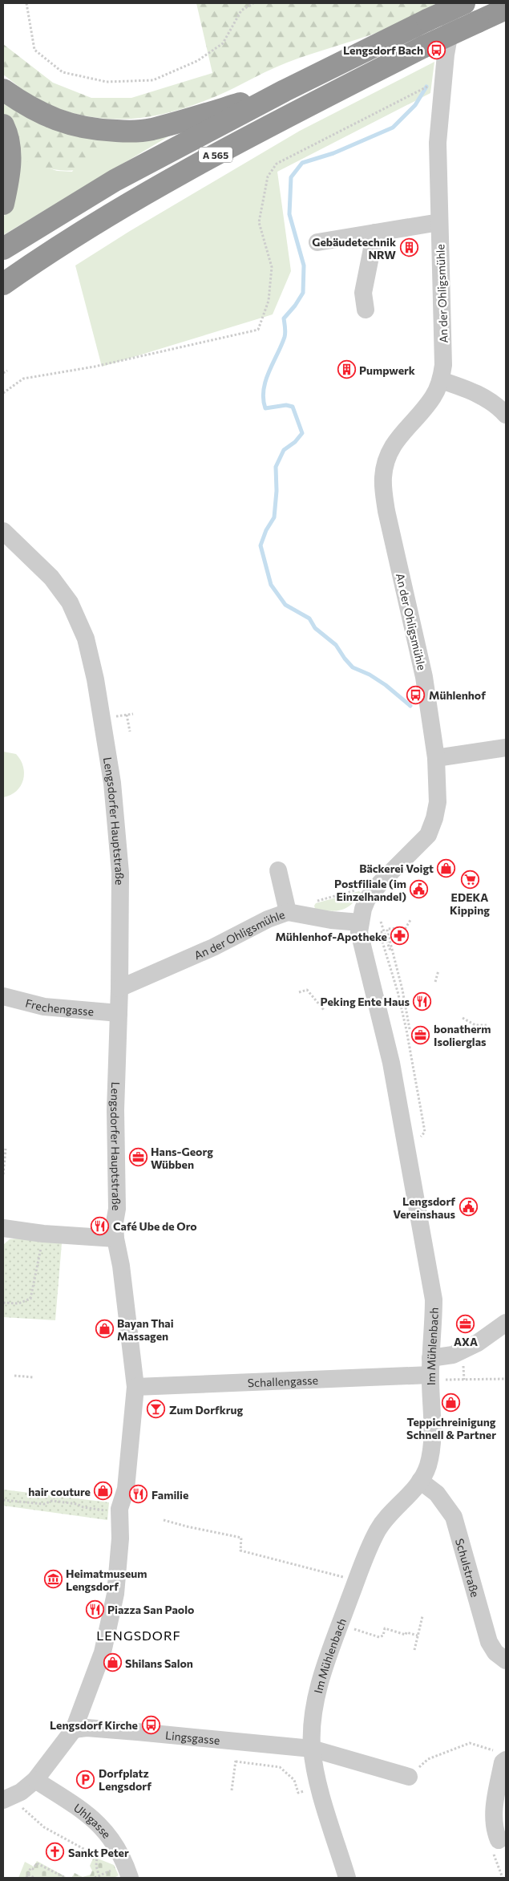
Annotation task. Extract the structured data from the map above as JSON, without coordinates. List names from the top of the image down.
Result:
{
  "streets": {
    "highway": ["A 565"],
    "street": [
      "An der Ohligsmühle",
      "Lengsdorfer Hauptstraße",
      "Frechengasse",
      "Im Mühlenbach",
      "Schallengasse",
      "Schulstraße",
      "Lingsgasse",
      "Uhlgasse"
    ]
  },
  "crossings": [
    ["An der Ohligsmühle", "Lengsdorfer Hauptstraße"],
    ["An der Ohligsmühle", "Im Mühlenbach"],
    ["Lengsdorfer Hauptstraße", "Frechengasse"],
    ["Lengsdorfer Hauptstraße", "Schallengasse"],
    ["Lengsdorfer Hauptstraße", "Lingsgasse"],
    ["Lengsdorfer Hauptstraße", "Uhlgasse"],
    ["Im Mühlenbach", "Schallengasse"],
    ["Im Mühlenbach", "Schulstraße"],
    ["Im Mühlenbach", "Lingsgasse"]
  ],
  "districts": ["LENGSDORF"],
  "places": {
    "bus stop": ["Lengsdorf Bach", "Mühlenhof", "Lengsdorf Kirche"],
    "building": ["Gebäudetechnik NRW", "Pumpwerk"],
    "shop": [
      "Bäckerei Voigt",
      "Bayan Thai Massagen",
      "Teppichreinigung Schnell & Partner",
      "hair couture",
      "Shilans Salon"
    ],
    "supermarket": ["EDEKA Kipping"],
    "public building": ["Postfiliale (im Einzelhandel)", "Lengsdorf Vereinshaus"],
    "pharmacy": ["Mühlenhof-Apotheke"],
    "restaurant": [
      "Peking Ente Haus",
      "Café Ube de Oro",
      "Familie",
      "Piazza San Paolo"
    ],
    "office": ["bonatherm Isolierglas", "Hans-Georg Wübben", "AXA"],
    "bar": ["Zum Dorfkrug"],
    "museum": ["Heimatmuseum Lengsdorf"],
    "parking": ["Dorfplatz Lengsdorf"],
    "church": ["Sankt Peter"]
  }
}
